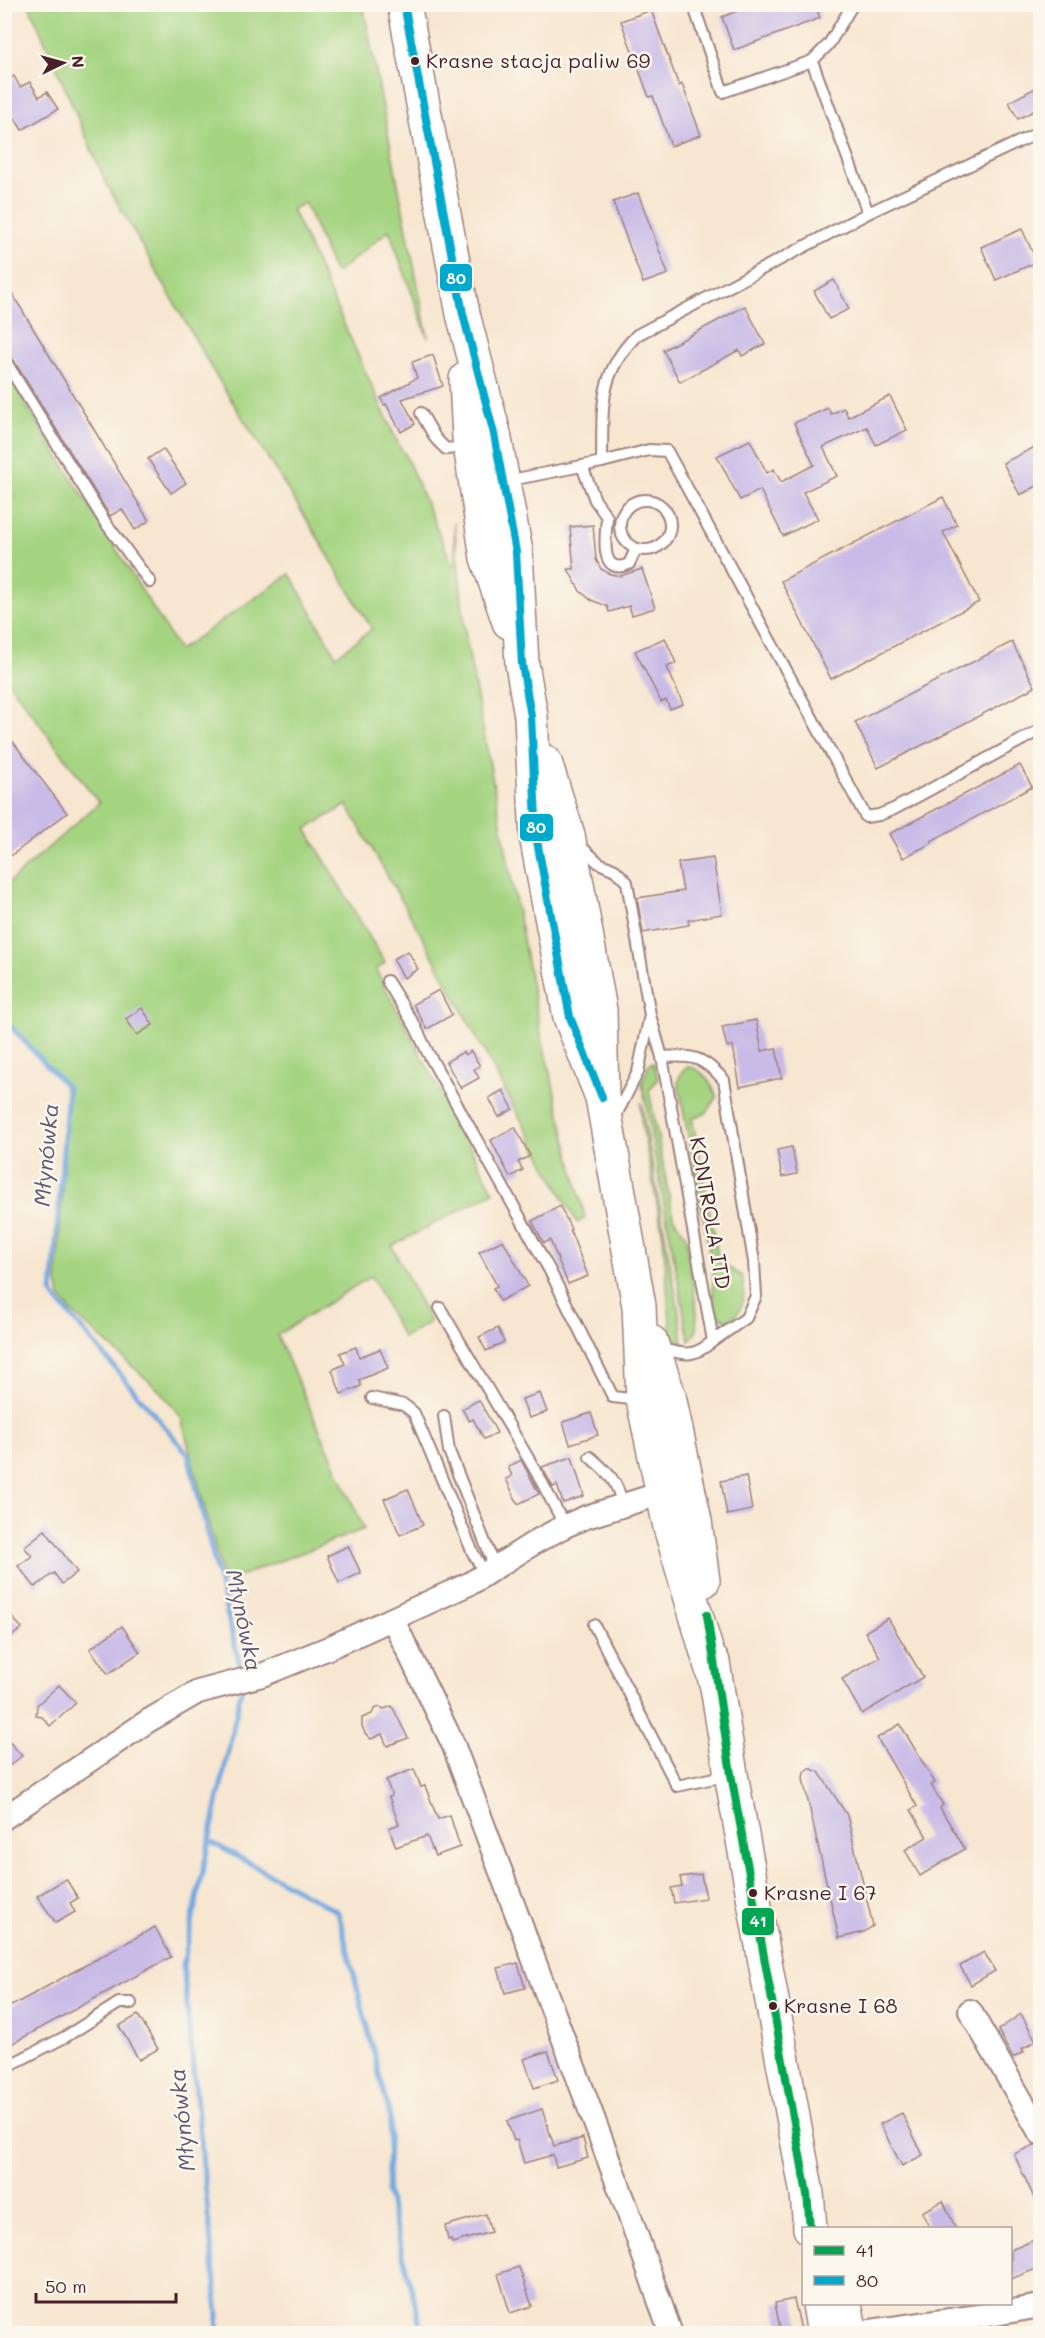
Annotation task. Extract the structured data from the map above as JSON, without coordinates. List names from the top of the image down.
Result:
{
  "streets": {
    "lane": ["KONTROLA ITD"]
  },
  "water": ["Młynówka"],
  "places": ["Krasne stacja paliw 69", "Krasne I 67", "Krasne I 68"],
  "lines": ["transit line 80", "transit line 41"],
  "legend": ["41", "80"],
  "scale_bar": "50 m",
  "north": "right"
}
